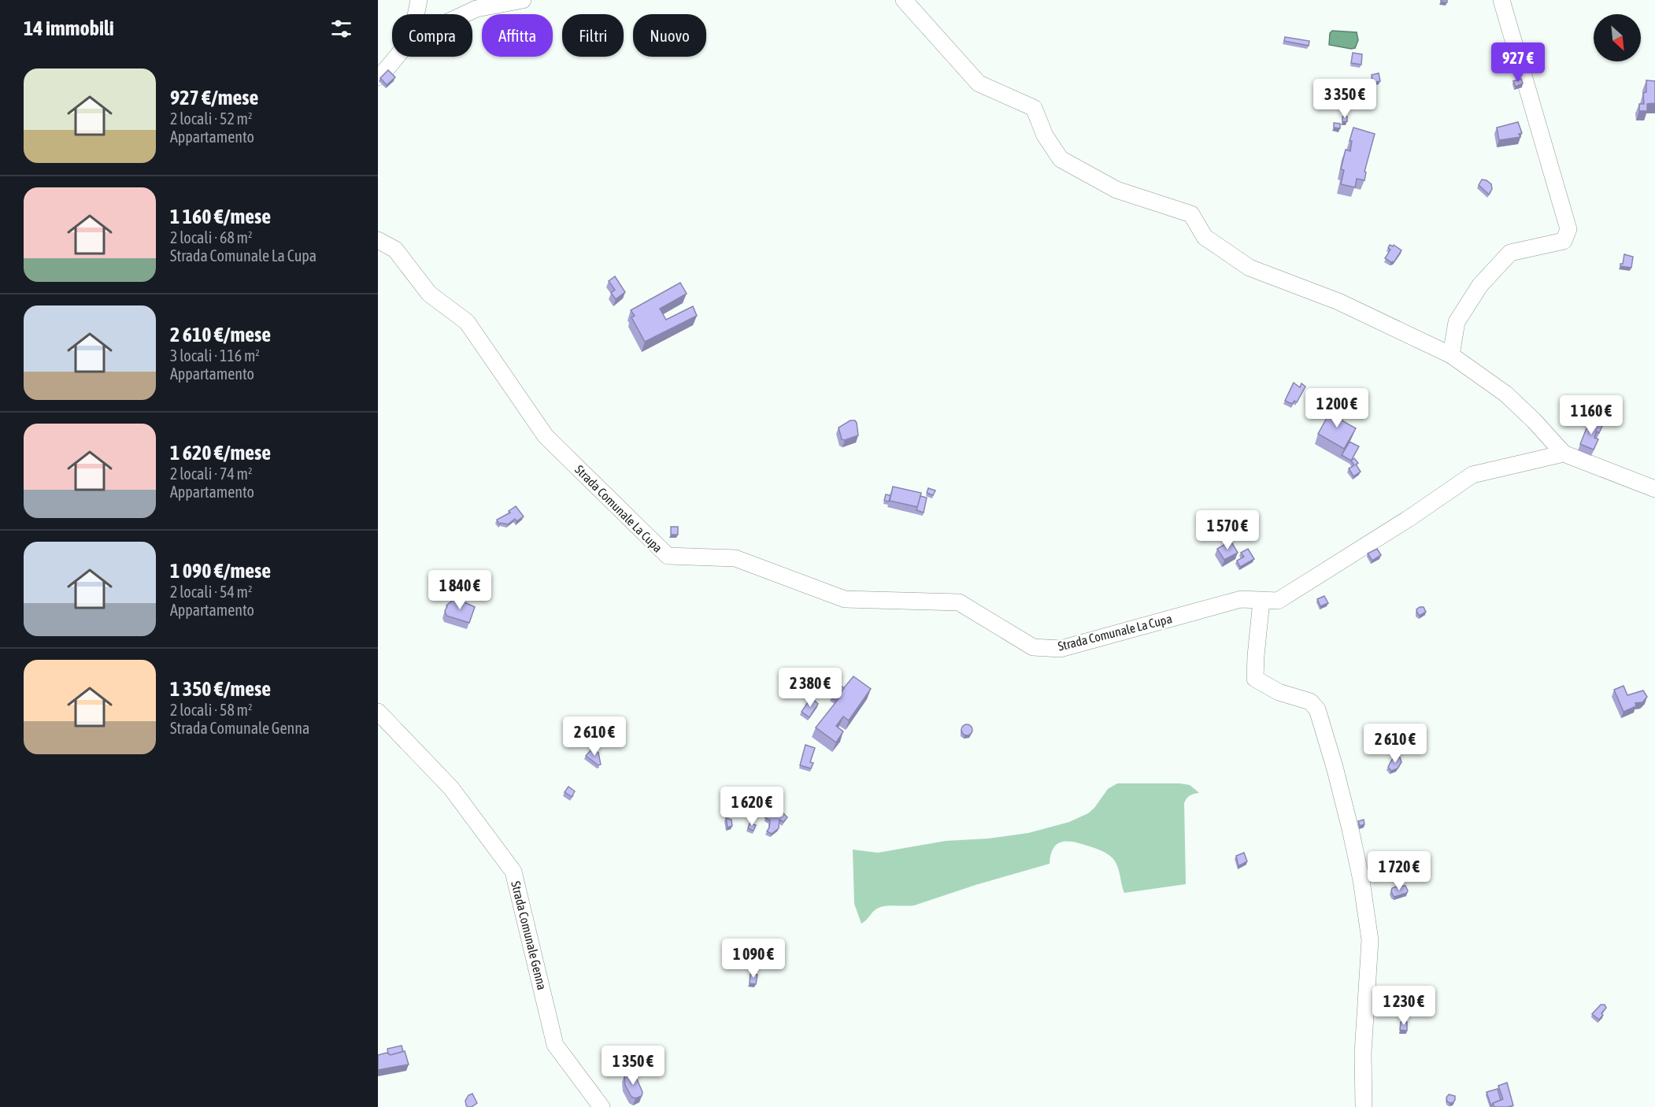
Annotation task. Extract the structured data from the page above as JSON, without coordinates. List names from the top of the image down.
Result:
{
  "streets": {
    "street": ["Strada Comunale La Cupa", "Strada Comunale Genna"]
  },
  "north": "bottom right",
  "page": {
    "heading": "14 immobili",
    "chip": [
      "Compra",
      "Affitta",
      "Filtri",
      "Nuovo"
    ],
    "price": [
      "927 €",
      "3 350 €",
      "1 200 €",
      "1 160 €",
      "1 570 €",
      "1 840 €",
      "2 380 €",
      "2 610 €",
      "2 610 €",
      "1 620 €",
      "1 720 €",
      "1 090 €",
      "1 230 €",
      "1 350 €"
    ],
    "list": [
      {
        "name": "927 €/mese",
        "note": "2 locali · 52 m² · Appartamento"
      },
      {
        "name": "1 160 €/mese",
        "note": "2 locali · 68 m² · Strada Comunale La Cupa"
      },
      {
        "name": "2 610 €/mese",
        "note": "3 locali · 116 m² · Appartamento"
      },
      {
        "name": "1 620 €/mese",
        "note": "2 locali · 74 m² · Appartamento"
      },
      {
        "name": "1 090 €/mese",
        "note": "2 locali · 54 m² · Appartamento"
      },
      {
        "name": "1 350 €/mese",
        "note": "2 locali · 58 m² · Strada Comunale Genna"
      }
    ]
  }
}
